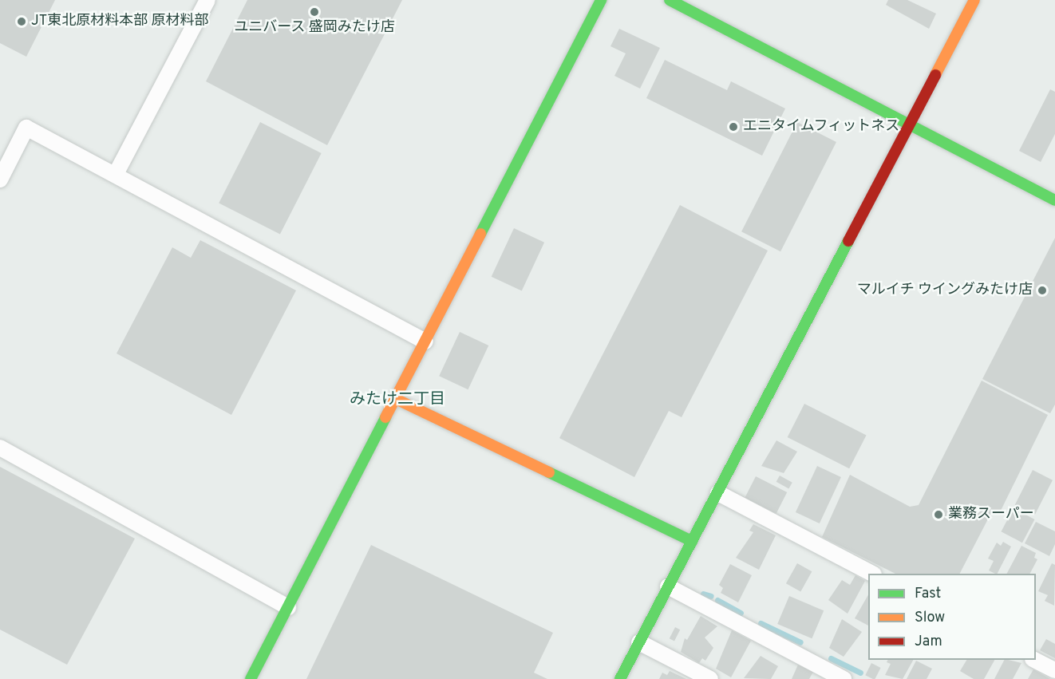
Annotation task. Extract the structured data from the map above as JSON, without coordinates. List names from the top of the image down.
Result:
{
  "districts": ["みたけ二丁目"],
  "places": [
    "ユニバース 盛岡みたけ店",
    "JT東北原材料本部 原材料部",
    "エニタイムフィットネス",
    "マルイチ ウイングみたけ店",
    "業務スーパー"
  ],
  "legend": ["Fast", "Slow", "Jam"]
}
